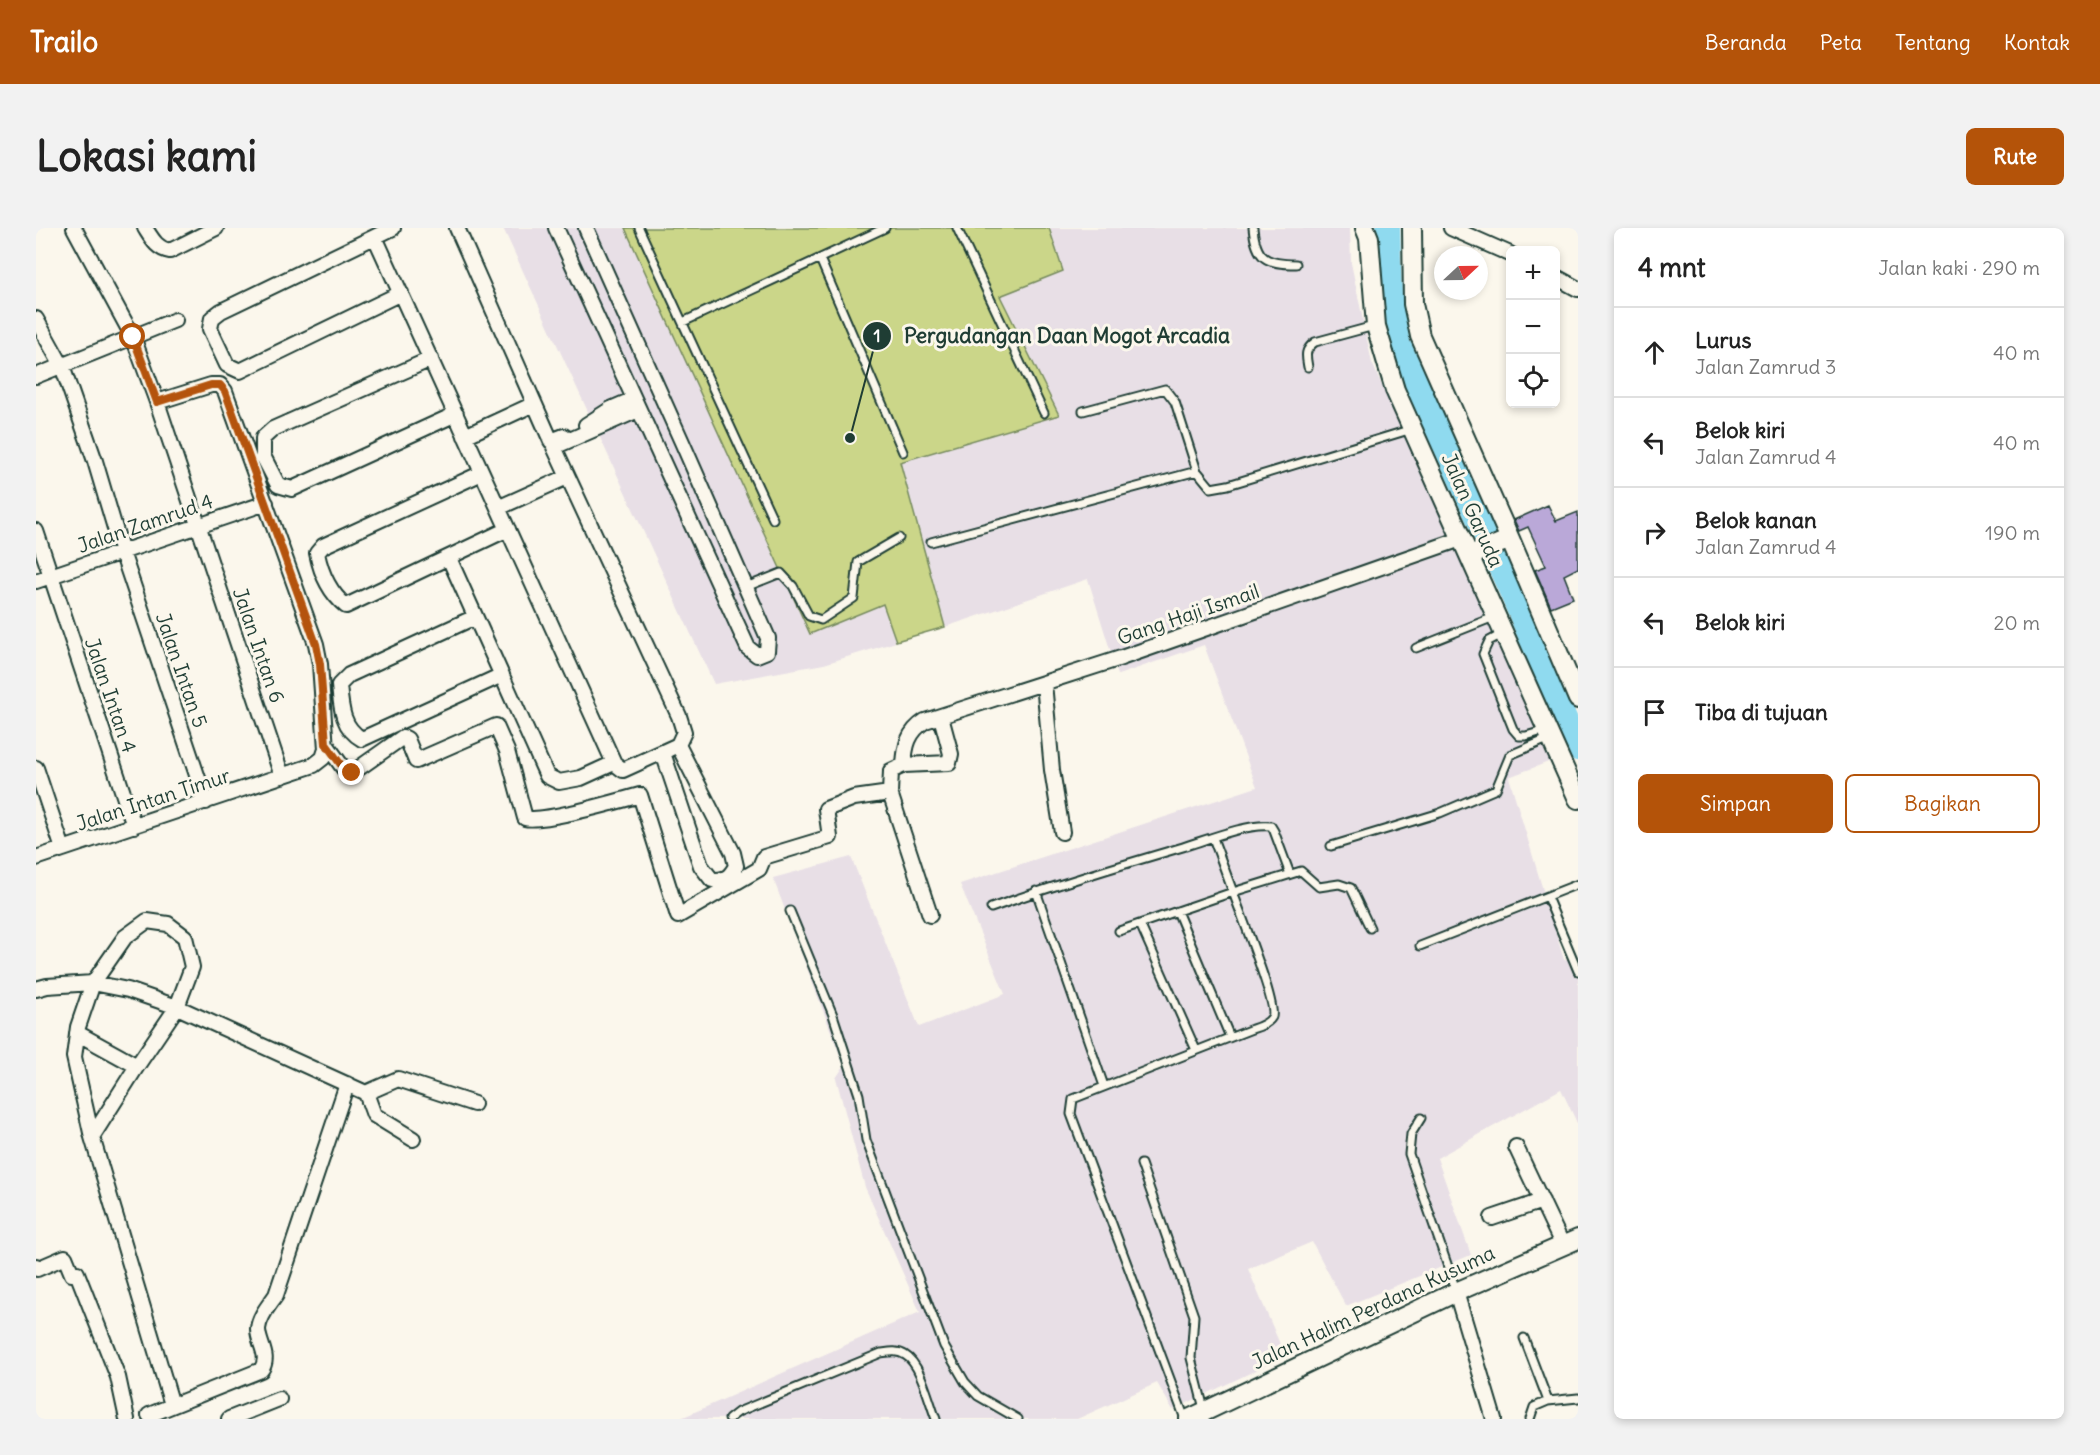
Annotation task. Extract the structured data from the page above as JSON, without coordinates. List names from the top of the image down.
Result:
{
  "streets": {
    "main road": ["Jalan Garuda", "Jalan Halim Perdana Kusuma"],
    "street": [
      "Jalan Zamrud 4",
      "Gang Haji Ismail",
      "Jalan Intan 6",
      "Jalan Intan 5",
      "Jalan Intan 4",
      "Jalan Intan Timur"
    ]
  },
  "crossings": [
    ["Jalan Garuda", "Gang Haji Ismail"],
    ["Jalan Zamrud 4", "Jalan Intan 6"],
    ["Jalan Zamrud 4", "Jalan Intan 5"],
    ["Jalan Zamrud 4", "Jalan Intan 4"],
    ["Jalan Intan 6", "Jalan Intan Timur"],
    ["Jalan Intan 5", "Jalan Intan Timur"],
    ["Jalan Intan 4", "Jalan Intan Timur"]
  ],
  "places": ["Pergudangan Daan Mogot Arcadia"],
  "north": "right",
  "page": {
    "header": "Trailo",
    "nav": [
      "Beranda",
      "Peta",
      "Tentang",
      "Kontak"
    ],
    "buttons": [
      "Rute",
      ["Simpan", "Bagikan"]
    ],
    "title": "Lokasi kami",
    "heading": ["4 mnt", "Jalan kaki · 290 m"],
    "map_buttons": ["+", "−"],
    "list": [
      ["Lurus", "Jalan Zamrud 3", "40 m"],
      ["Belok kiri", "Jalan Zamrud 4", "40 m"],
      ["Belok kanan", "Jalan Zamrud 4", "190 m"],
      ["Belok kiri", "20 m"],
      "Tiba di tujuan"
    ]
  }
}
